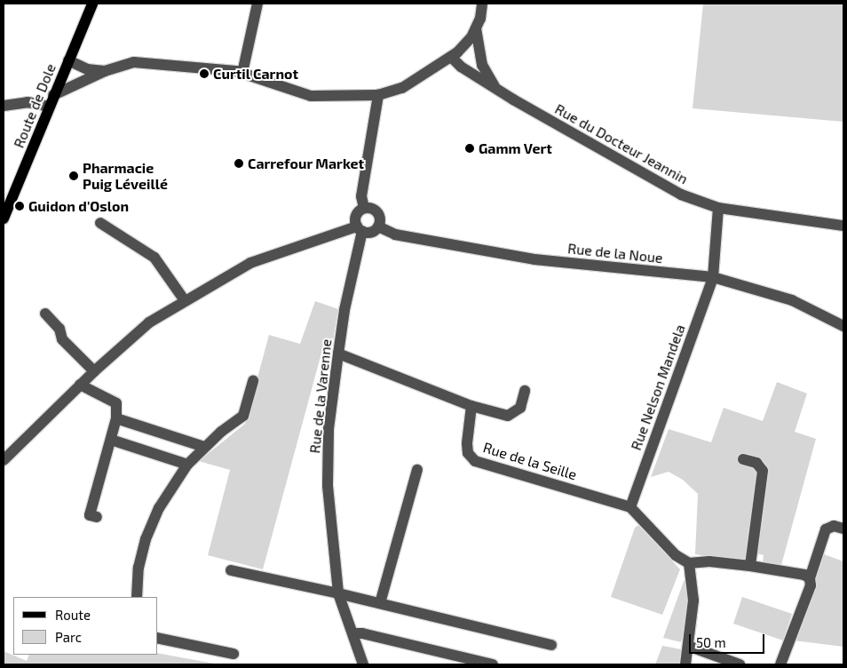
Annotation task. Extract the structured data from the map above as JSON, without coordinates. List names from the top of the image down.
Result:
{
  "streets": {
    "main road": ["Route de Dole"],
    "street": [
      "Rue du Docteur Jeannin",
      "Rue de la Noue",
      "Rue Nelson Mandela",
      "Rue de la Varenne",
      "Rue de la Seille"
    ]
  },
  "crossings": [
    ["Rue du Docteur Jeannin", "Rue Nelson Mandela"],
    ["Rue de la Noue", "Rue Nelson Mandela"],
    ["Rue de la Noue", "Rue de la Varenne"],
    ["Rue Nelson Mandela", "Rue de la Seille"]
  ],
  "places": [
    "Curtil Carnot",
    "Gamm Vert",
    "Carrefour Market",
    "Pharmacie Puig Léveillé",
    "Guidon d'Oslon"
  ],
  "legend": ["Route", "Parc"],
  "scale_bar": "50 m"
}
